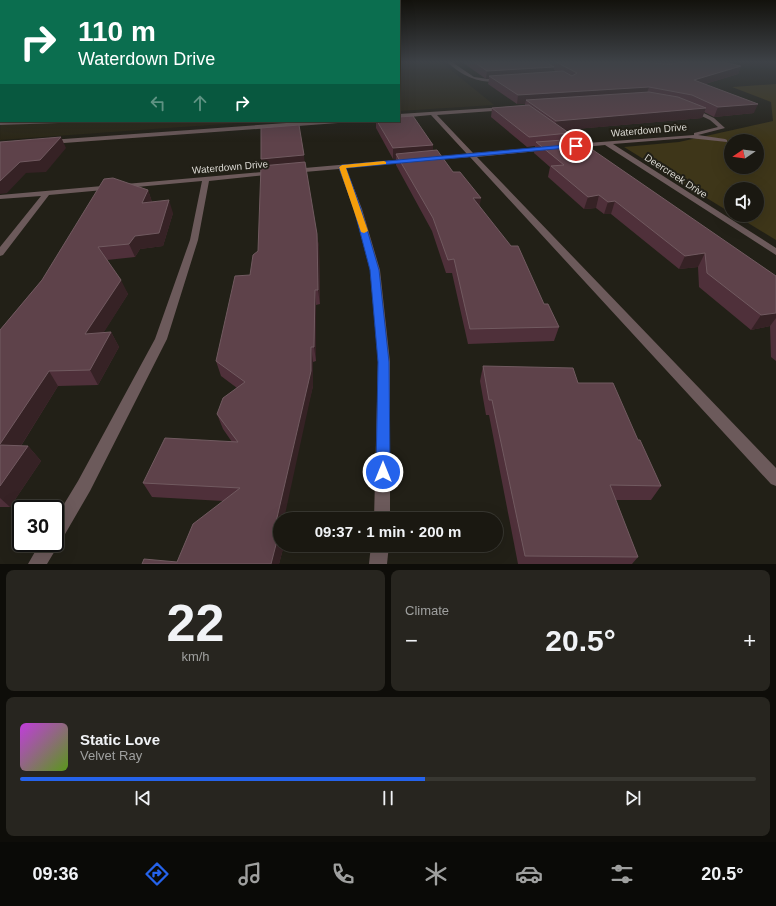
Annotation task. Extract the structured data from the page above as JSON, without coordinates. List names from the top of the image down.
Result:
{
  "streets": {
    "street": ["Waterdown Drive", "Deercreek Drive"]
  },
  "crossings": [
    ["Waterdown Drive", "Deercreek Drive"]
  ],
  "north": "left",
  "page": {
    "turn": ["110 m", "Waterdown Drive"],
    "limit": "30",
    "trip": "09:37 · 1 min · 200 m",
    "tile": [
      ["22", "km/h"],
      "Climate"
    ],
    "heat": ["−", "20.5°", "+"],
    "song": ["Static Love", "Velvet Ray"],
    "tabs": ["09:36", "20.5°"]
  }
}
